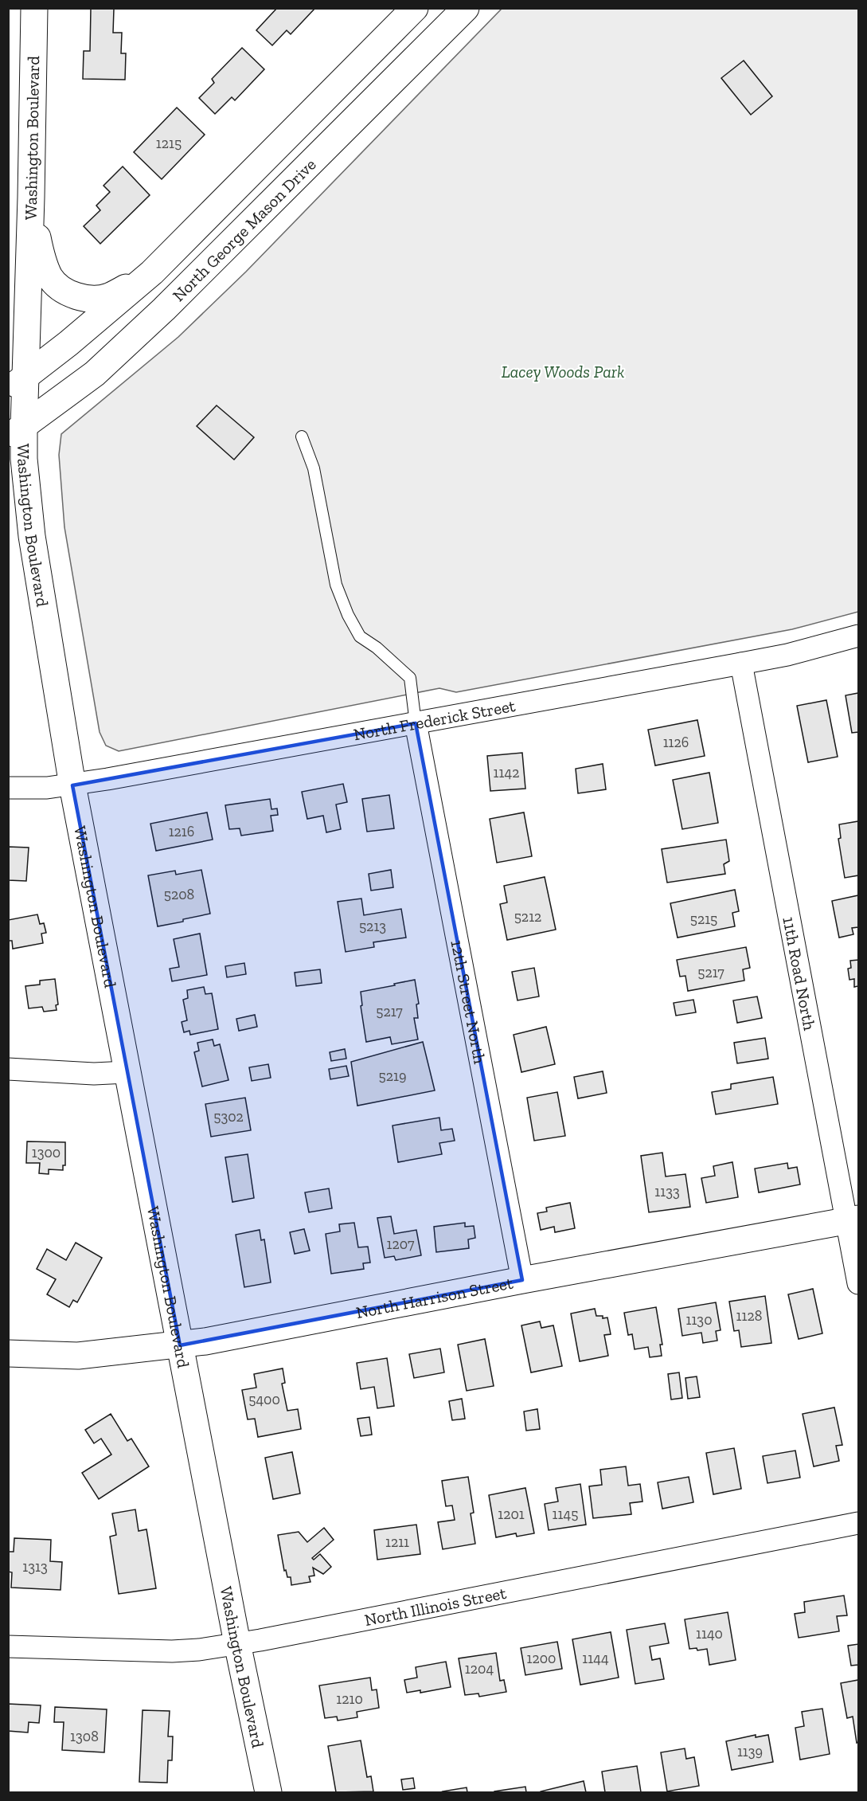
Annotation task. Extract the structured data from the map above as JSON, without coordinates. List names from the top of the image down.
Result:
{
  "streets": {
    "main road": ["Washington Boulevard", "North George Mason Drive", "North Harrison Street"],
    "street": [
      "North Frederick Street",
      "11th Road North",
      "12th Street North",
      "North Illinois Street"
    ]
  },
  "crossings": [
    ["Washington Boulevard", "North George Mason Drive"],
    ["Washington Boulevard", "North Frederick Street"],
    ["Washington Boulevard", "North Harrison Street"],
    ["Washington Boulevard", "North Illinois Street"],
    ["North Frederick Street", "11th Road North"],
    ["North Frederick Street", "12th Street North"],
    ["11th Road North", "North Harrison Street"],
    ["12th Street North", "North Harrison Street"]
  ],
  "parks": ["Lacey Woods Park"],
  "house_numbers": [
    "1215",
    "1126",
    "1142",
    "1216",
    "5208",
    "5212",
    "5215",
    "5213",
    "5217",
    "5217",
    "5219",
    "5302",
    "1300",
    "1133",
    "1207",
    "1128",
    "1130",
    "5400",
    "1201",
    "1145",
    "1211",
    "1313",
    "1140",
    "1200",
    "1144",
    "1204",
    "1210",
    "1308",
    "1139"
  ]
}
